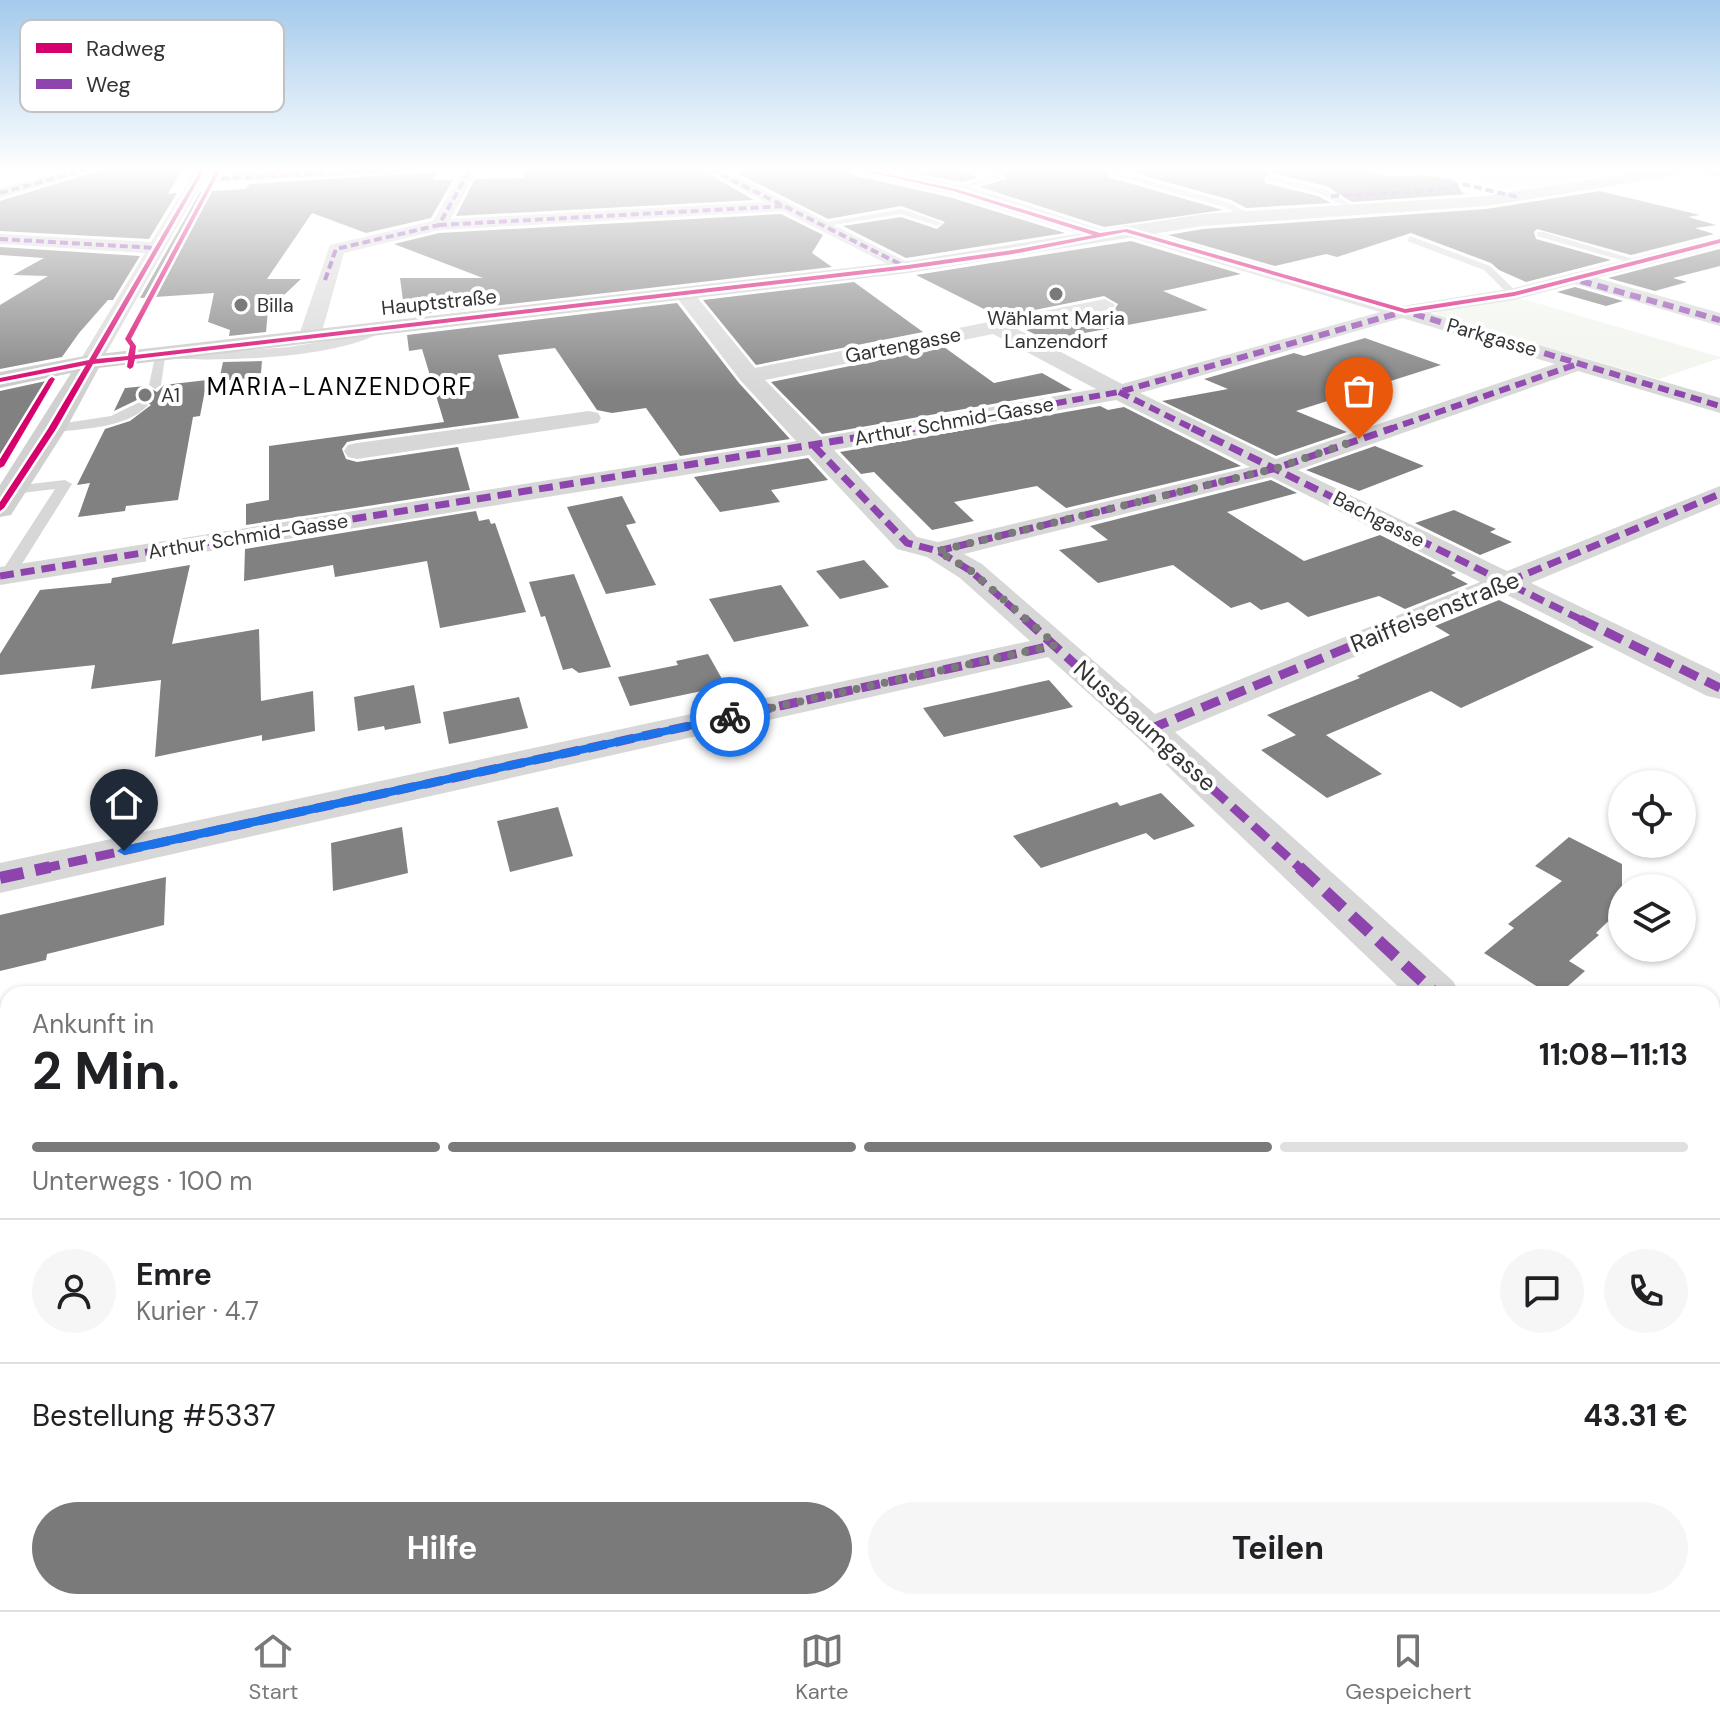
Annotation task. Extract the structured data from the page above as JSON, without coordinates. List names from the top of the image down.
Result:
{
  "streets": {
    "main road": ["Hauptstraße"],
    "street": [
      "Parkgasse",
      "Gartengasse",
      "Arthur Schmid-Gasse",
      "Bachgasse",
      "Raiffeisenstraße",
      "Nussbaumgasse"
    ]
  },
  "crossings": [
    ["Hauptstraße", "Nussbaumgasse"],
    ["Parkgasse", "Arthur Schmid-Gasse"],
    ["Gartengasse", "Bachgasse"],
    ["Gartengasse", "Nussbaumgasse"],
    ["Arthur Schmid-Gasse", "Bachgasse"],
    ["Arthur Schmid-Gasse", "Nussbaumgasse"],
    ["Bachgasse", "Raiffeisenstraße"],
    ["Raiffeisenstraße", "Nussbaumgasse"]
  ],
  "districts": ["MARIA-LANZENDORF"],
  "places": ["Wählamt Maria Lanzendorf", "Billa", "A1"],
  "legend": ["Radweg", "Weg"],
  "page": {
    "heading": ["2 Min.", "Ankunft in", "11:08–11:13"],
    "panel": [
      "Emre",
      "Kurier · 4.7",
      "Bestellung #5337",
      "43.31 €"
    ],
    "bar": "Unterwegs · 100 m",
    "buttons": ["Hilfe", "Teilen"],
    "tabs": ["Start", "Karte", "Gespeichert"]
  }
}
